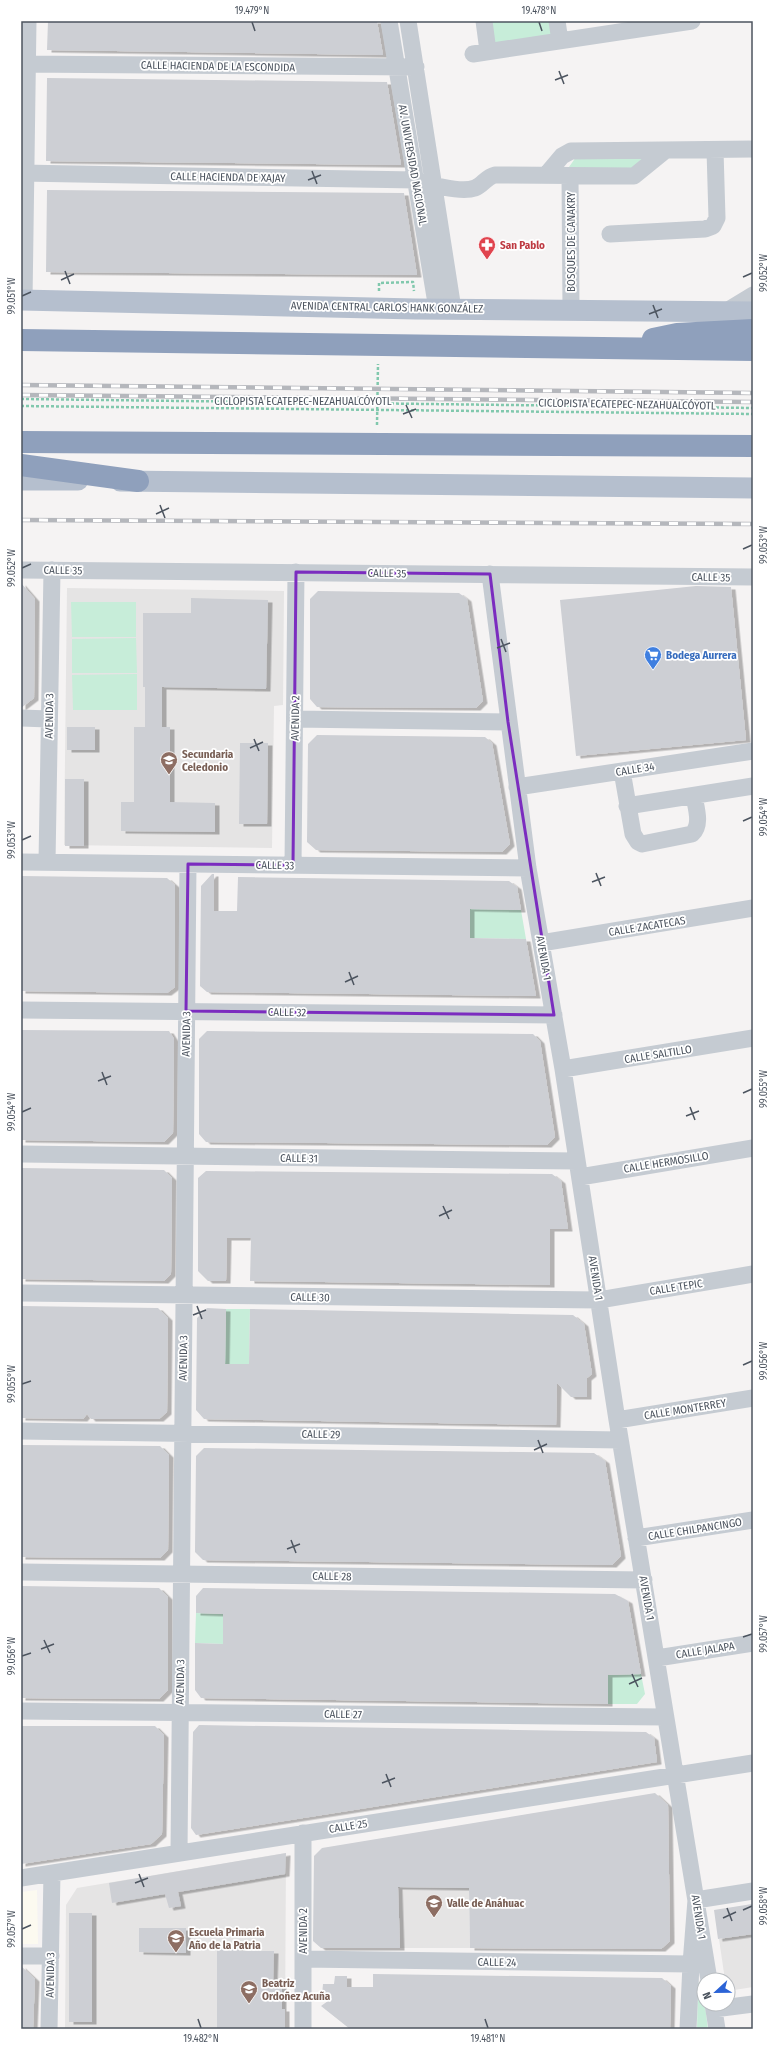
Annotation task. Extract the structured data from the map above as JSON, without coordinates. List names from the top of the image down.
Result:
{
  "streets": {
    "main road": ["AVENIDA CENTRAL CARLOS HANK GONZÁLEZ"],
    "street": [
      "CALLE HACIENDA DE LA ESCONDIDA",
      "AV. UNIVERSIDAD NACIONAL",
      "CALLE HACIENDA DE XAJAY",
      "BOSQUES DE CANAKRY",
      "CALLE 35",
      "AVENIDA 3",
      "AVENIDA 2",
      "CALLE 34",
      "CALLE 33",
      "CALLE ZACATECAS",
      "AVENIDA 1",
      "CALLE 32",
      "CALLE SALTILLO",
      "CALLE 31",
      "CALLE HERMOSILLO",
      "CALLE TEPIC",
      "CALLE 30",
      "CALLE MONTERREY",
      "CALLE 29",
      "CALLE CHILPANCINGO",
      "CALLE 28",
      "CALLE JALAPA",
      "CALLE 27",
      "CALLE 25",
      "CALLE 24"
    ],
    "path": ["CICLOPISTA ECATEPEC-NEZAHUALCÓYOTL"]
  },
  "crossings": [
    ["CALLE HACIENDA DE LA ESCONDIDA", "AV. UNIVERSIDAD NACIONAL"],
    ["AV. UNIVERSIDAD NACIONAL", "CALLE HACIENDA DE XAJAY"],
    ["AV. UNIVERSIDAD NACIONAL", "BOSQUES DE CANAKRY"],
    ["AV. UNIVERSIDAD NACIONAL", "AVENIDA CENTRAL CARLOS HANK GONZÁLEZ"],
    ["CALLE HACIENDA DE XAJAY", "BOSQUES DE CANAKRY"],
    ["BOSQUES DE CANAKRY", "AVENIDA CENTRAL CARLOS HANK GONZÁLEZ"],
    ["CALLE 35", "AVENIDA 3"],
    ["CALLE 35", "AVENIDA 2"],
    ["CALLE 35", "AVENIDA 1"],
    ["AVENIDA 3", "CALLE 33"],
    ["AVENIDA 3", "CALLE 32"],
    ["AVENIDA 3", "CALLE 31"],
    ["AVENIDA 3", "CALLE 30"],
    ["AVENIDA 3", "CALLE 29"],
    ["AVENIDA 3", "CALLE 28"],
    ["AVENIDA 3", "CALLE 27"],
    ["AVENIDA 3", "CALLE 25"],
    ["AVENIDA 2", "CALLE 33"],
    ["AVENIDA 2", "CALLE 25"],
    ["AVENIDA 2", "CALLE 24"],
    ["CALLE 34", "AVENIDA 1"],
    ["CALLE 33", "AVENIDA 1"],
    ["CALLE ZACATECAS", "AVENIDA 1"],
    ["AVENIDA 1", "CALLE 32"],
    ["AVENIDA 1", "CALLE SALTILLO"],
    ["AVENIDA 1", "CALLE 31"],
    ["AVENIDA 1", "CALLE HERMOSILLO"],
    ["AVENIDA 1", "CALLE TEPIC"],
    ["AVENIDA 1", "CALLE 30"],
    ["AVENIDA 1", "CALLE MONTERREY"],
    ["AVENIDA 1", "CALLE 29"],
    ["AVENIDA 1", "CALLE CHILPANCINGO"],
    ["AVENIDA 1", "CALLE 28"],
    ["AVENIDA 1", "CALLE JALAPA"],
    ["AVENIDA 1", "CALLE 27"],
    ["AVENIDA 1", "CALLE 25"],
    ["CALLE 31", "CALLE HERMOSILLO"],
    ["CALLE TEPIC", "CALLE 30"]
  ],
  "places": {
    "pharmacy": ["San Pablo"],
    "supermarket": ["Bodega Aurrera"],
    "school or university": [
      "Secundaria Celedonio",
      "Valle de Anáhuac",
      "Escuela Primaria Año de la Patria",
      "Beatriz Ordoñez Acuña"
    ]
  },
  "north": "left",
  "coordinates": [
    "19.479°N",
    "19.478°N",
    "99.052°W",
    "99.051°W",
    "99.053°W",
    "99.054°W",
    "99.055°W",
    "99.056°W",
    "99.057°W",
    "99.058°W",
    "19.482°N",
    "19.481°N"
  ]
}
